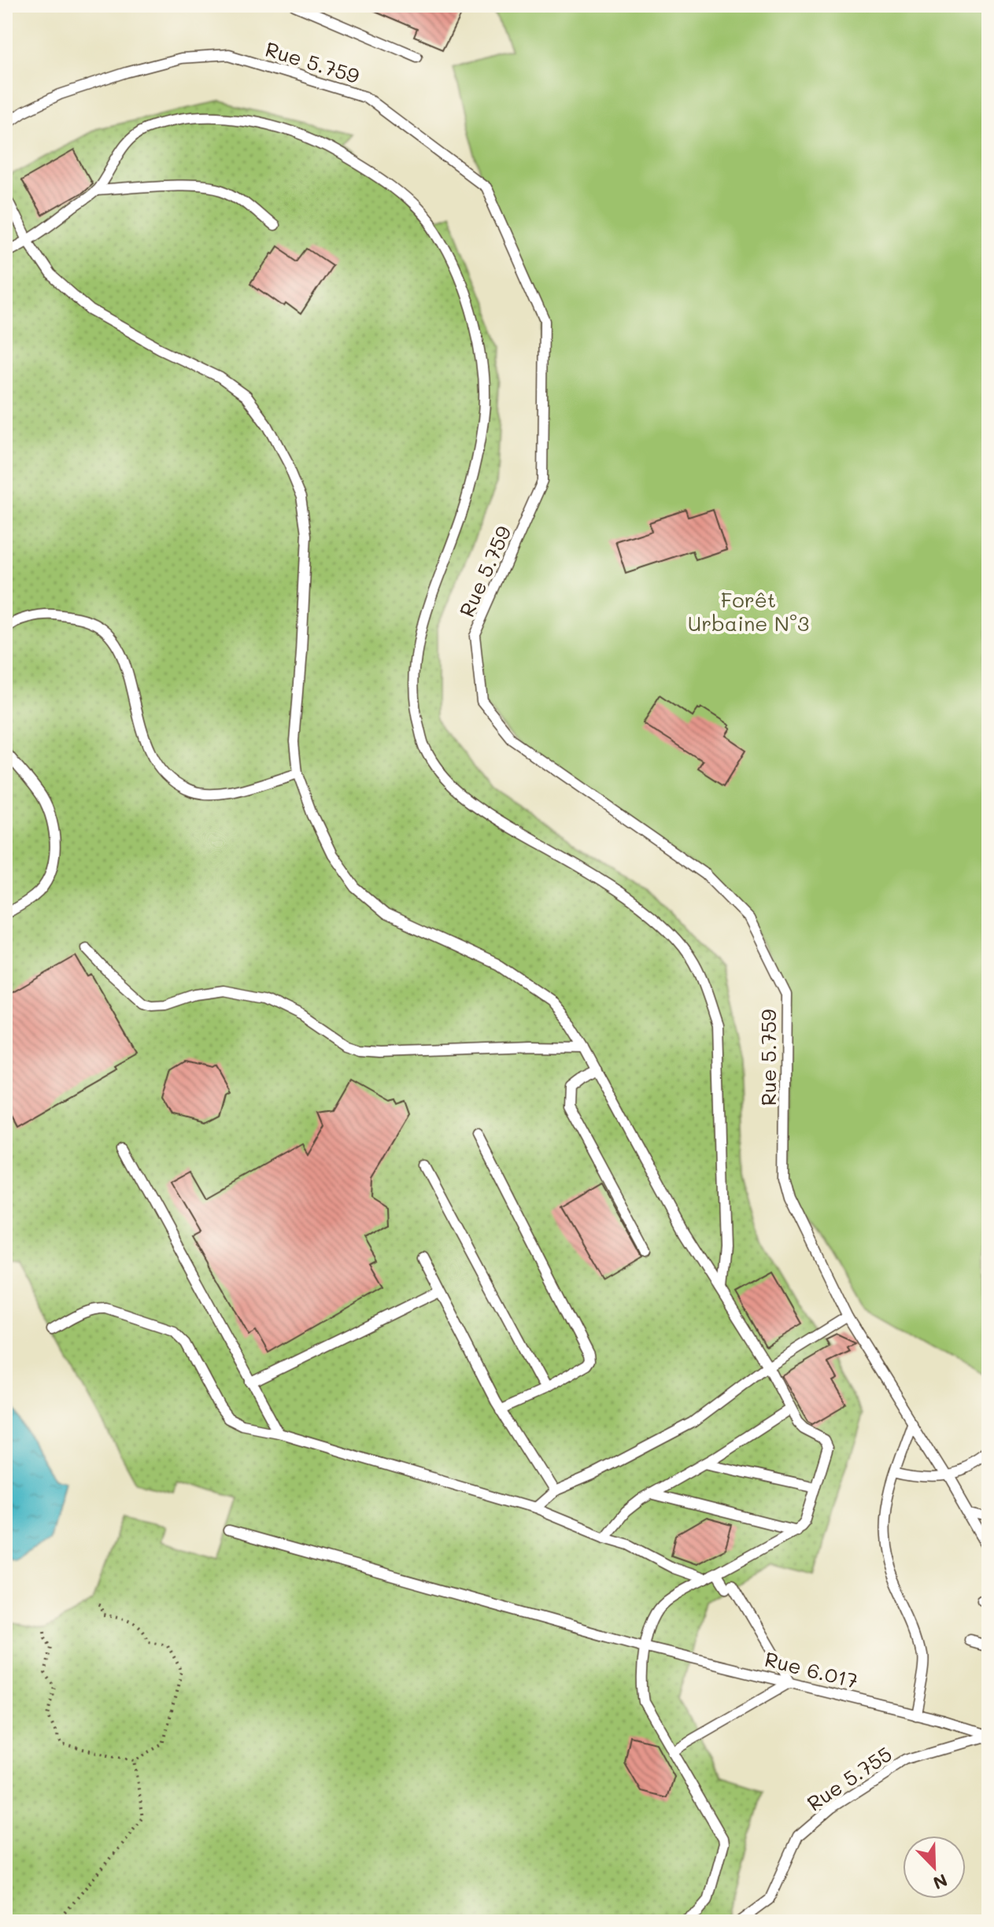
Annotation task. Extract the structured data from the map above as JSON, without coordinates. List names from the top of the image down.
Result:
{
  "streets": {
    "lane": ["Rue 5.759", "Rue 6.017", "Rue 5.755"]
  },
  "crossings": [
    ["Rue 6.017", "Rue 5.755"]
  ],
  "parks": ["Forêt Urbaine N°3"],
  "north": "bottom right"
}
